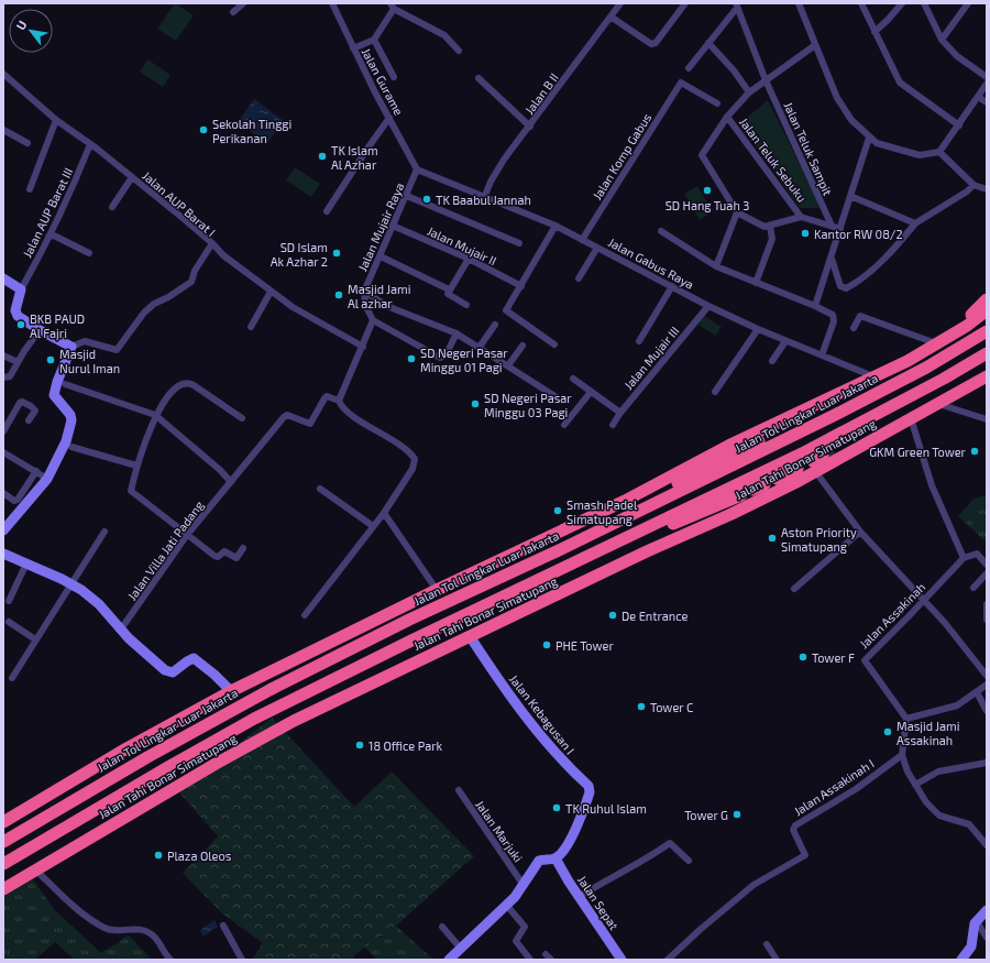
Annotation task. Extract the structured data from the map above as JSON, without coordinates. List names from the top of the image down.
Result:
{
  "streets": {
    "highway": ["Jalan Tol Lingkar Luar Jakarta", "Jalan Tahi Bonar Simatupang"],
    "street": [
      "Jalan Gurame",
      "Jalan B II",
      "Jalan Teluk Sampit",
      "Jalan Komp Gabus",
      "Jalan Teluk Sebuku",
      "Jalan AUP Barat I",
      "Jalan AUP Barat III",
      "Jalan Mujair Raya",
      "Jalan Mujair II",
      "Jalan Gabus Raya",
      "Jalan Mujair III",
      "Jalan Villa Jati Padang",
      "Jalan Assakinah",
      "Jalan Kebagusan I",
      "Jalan Assakinah I",
      "Jalan Marjuki",
      "Jalan Sepat"
    ]
  },
  "crossings": [
    ["Jalan Gurame", "Jalan Mujair Raya"],
    ["Jalan Gurame", "Jalan Gabus Raya"],
    ["Jalan B II", "Jalan Gabus Raya"],
    ["Jalan Komp Gabus", "Jalan Gabus Raya"],
    ["Jalan AUP Barat I", "Jalan AUP Barat III"],
    ["Jalan Mujair Raya", "Jalan Mujair II"],
    ["Jalan Mujair Raya", "Jalan Gabus Raya"],
    ["Jalan Gabus Raya", "Jalan Mujair III"],
    ["Jalan Tahi Bonar Simatupang", "Jalan Kebagusan I"],
    ["Jalan Kebagusan I", "Jalan Sepat"]
  ],
  "places": [
    "Sekolah Tinggi Perikanan",
    "TK Islam Al Azhar",
    "SD Hang Tuah 3",
    "TK Baabul Jannah",
    "Kantor RW 08/2",
    "SD Islam Ak Azhar 2",
    "Masjid Jami Al azhar",
    "BKB PAUD Al Fajri",
    "SD Negeri Pasar Minggu 01 Pagi",
    "Masjid Nurul Iman",
    "SD Negeri Pasar Minggu 03 Pagi",
    "GKM Green Tower",
    "Smash Padel Simatupang",
    "Aston Priority Simatupang",
    "De Entrance",
    "PHE Tower",
    "Tower F",
    "Tower C",
    "Masjid Jami Assakinah",
    "18 Office Park",
    "TK Ruhul Islam",
    "Tower G",
    "Plaza Oleos"
  ],
  "north": "top left"
}
